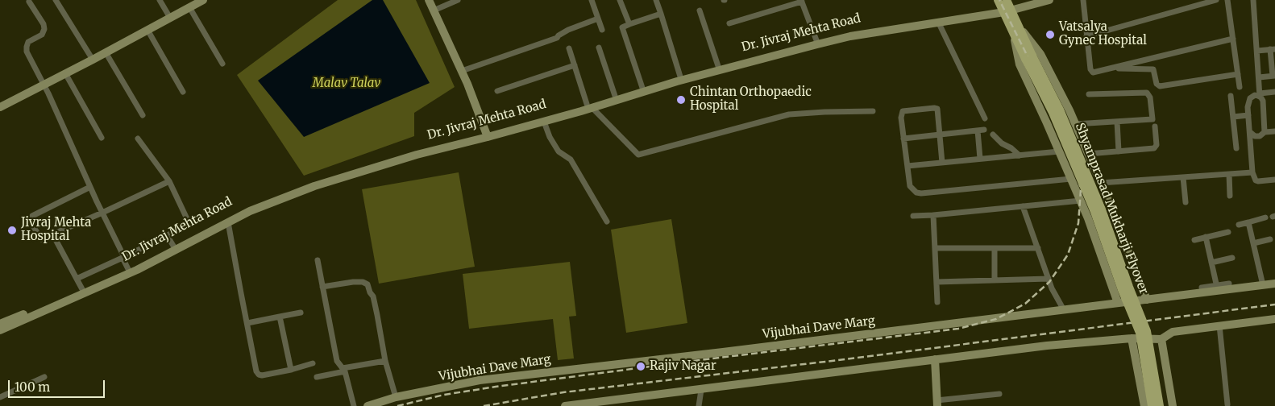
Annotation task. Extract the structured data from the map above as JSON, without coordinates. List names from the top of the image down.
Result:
{
  "streets": {
    "main road": ["Shyamprasad Mukharji Flyover"],
    "street": ["Dr. Jivraj Mehta Road", "Vijubhai Dave Marg"]
  },
  "crossings": [
    ["Dr. Jivraj Mehta Road", "Shyamprasad Mukharji Flyover"]
  ],
  "parks": ["Malav Talav"],
  "places": [
    "Vatsalya Gynec Hospital",
    "Chintan Orthopaedic Hospital",
    "Jivraj Mehta Hospital",
    "Rajiv Nagar"
  ],
  "scale_bar": "100 m"
}
